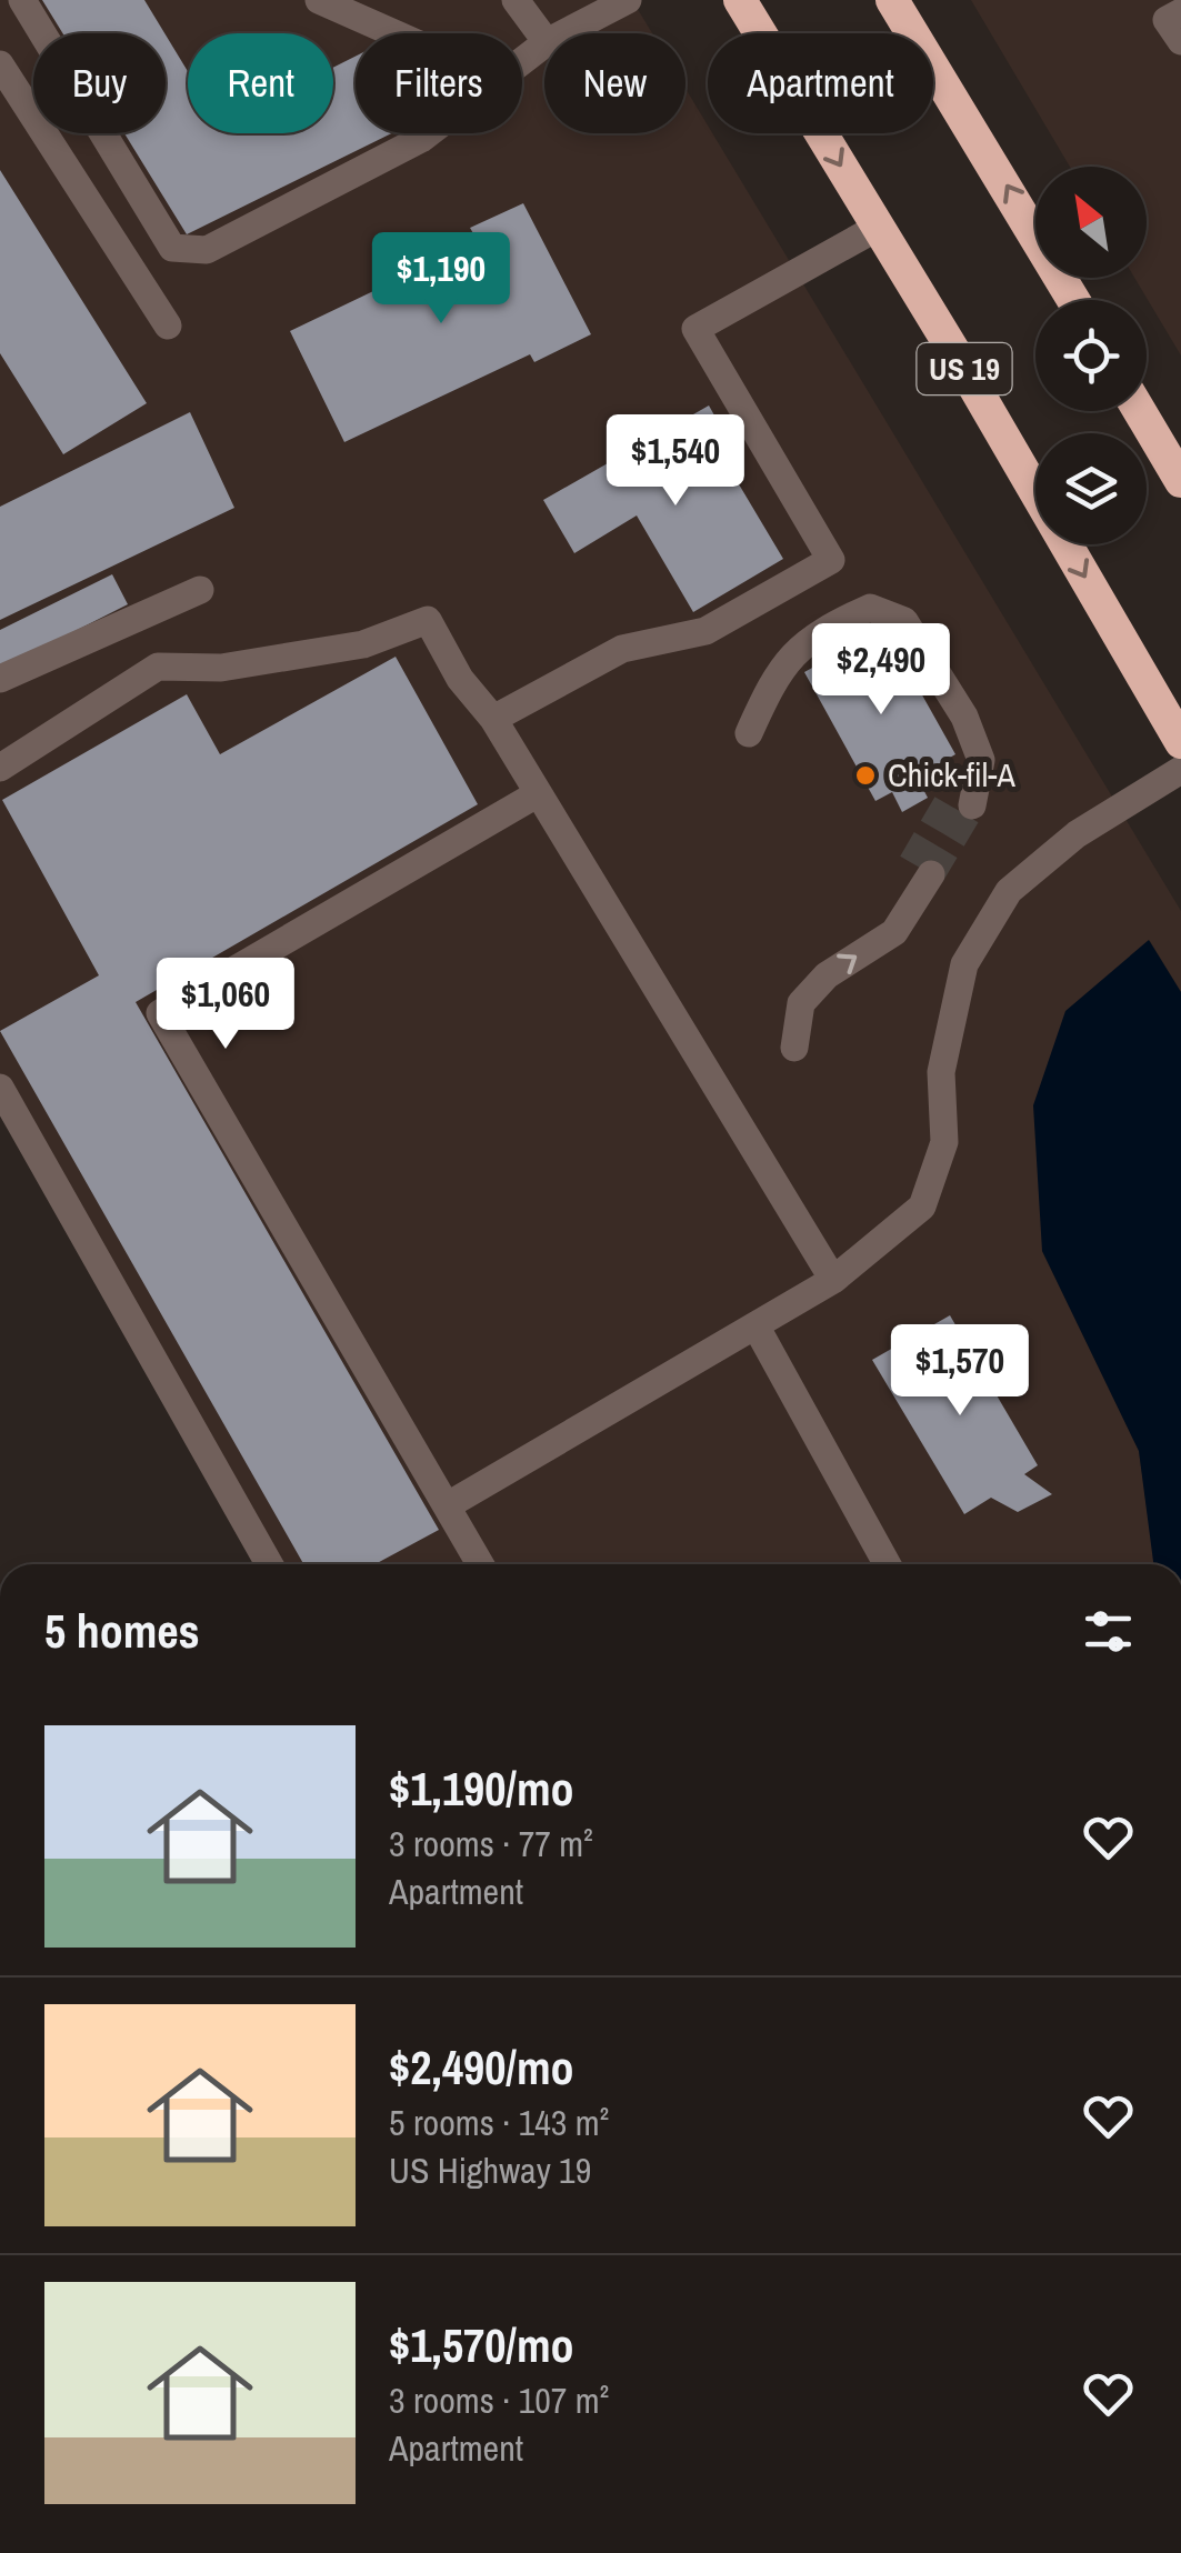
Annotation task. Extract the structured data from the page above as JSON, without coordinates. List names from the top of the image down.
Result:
{
  "streets": {
    "highway": ["US 19"]
  },
  "places": ["Chick-fil-A"],
  "north": "top left",
  "page": {
    "chip": [
      "Buy",
      "Rent",
      "Filters",
      "New",
      "Apartment"
    ],
    "price": [
      "$1,190",
      "$1,540",
      "$2,490",
      "$1,060",
      "$1,570"
    ],
    "heading": "5 homes",
    "list": [
      {
        "name": "$1,190/mo",
        "note": "3 rooms · 77 m² · Apartment"
      },
      {
        "name": "$2,490/mo",
        "note": "5 rooms · 143 m² · US Highway 19"
      },
      {
        "name": "$1,570/mo",
        "note": "3 rooms · 107 m² · Apartment"
      }
    ]
  }
}
